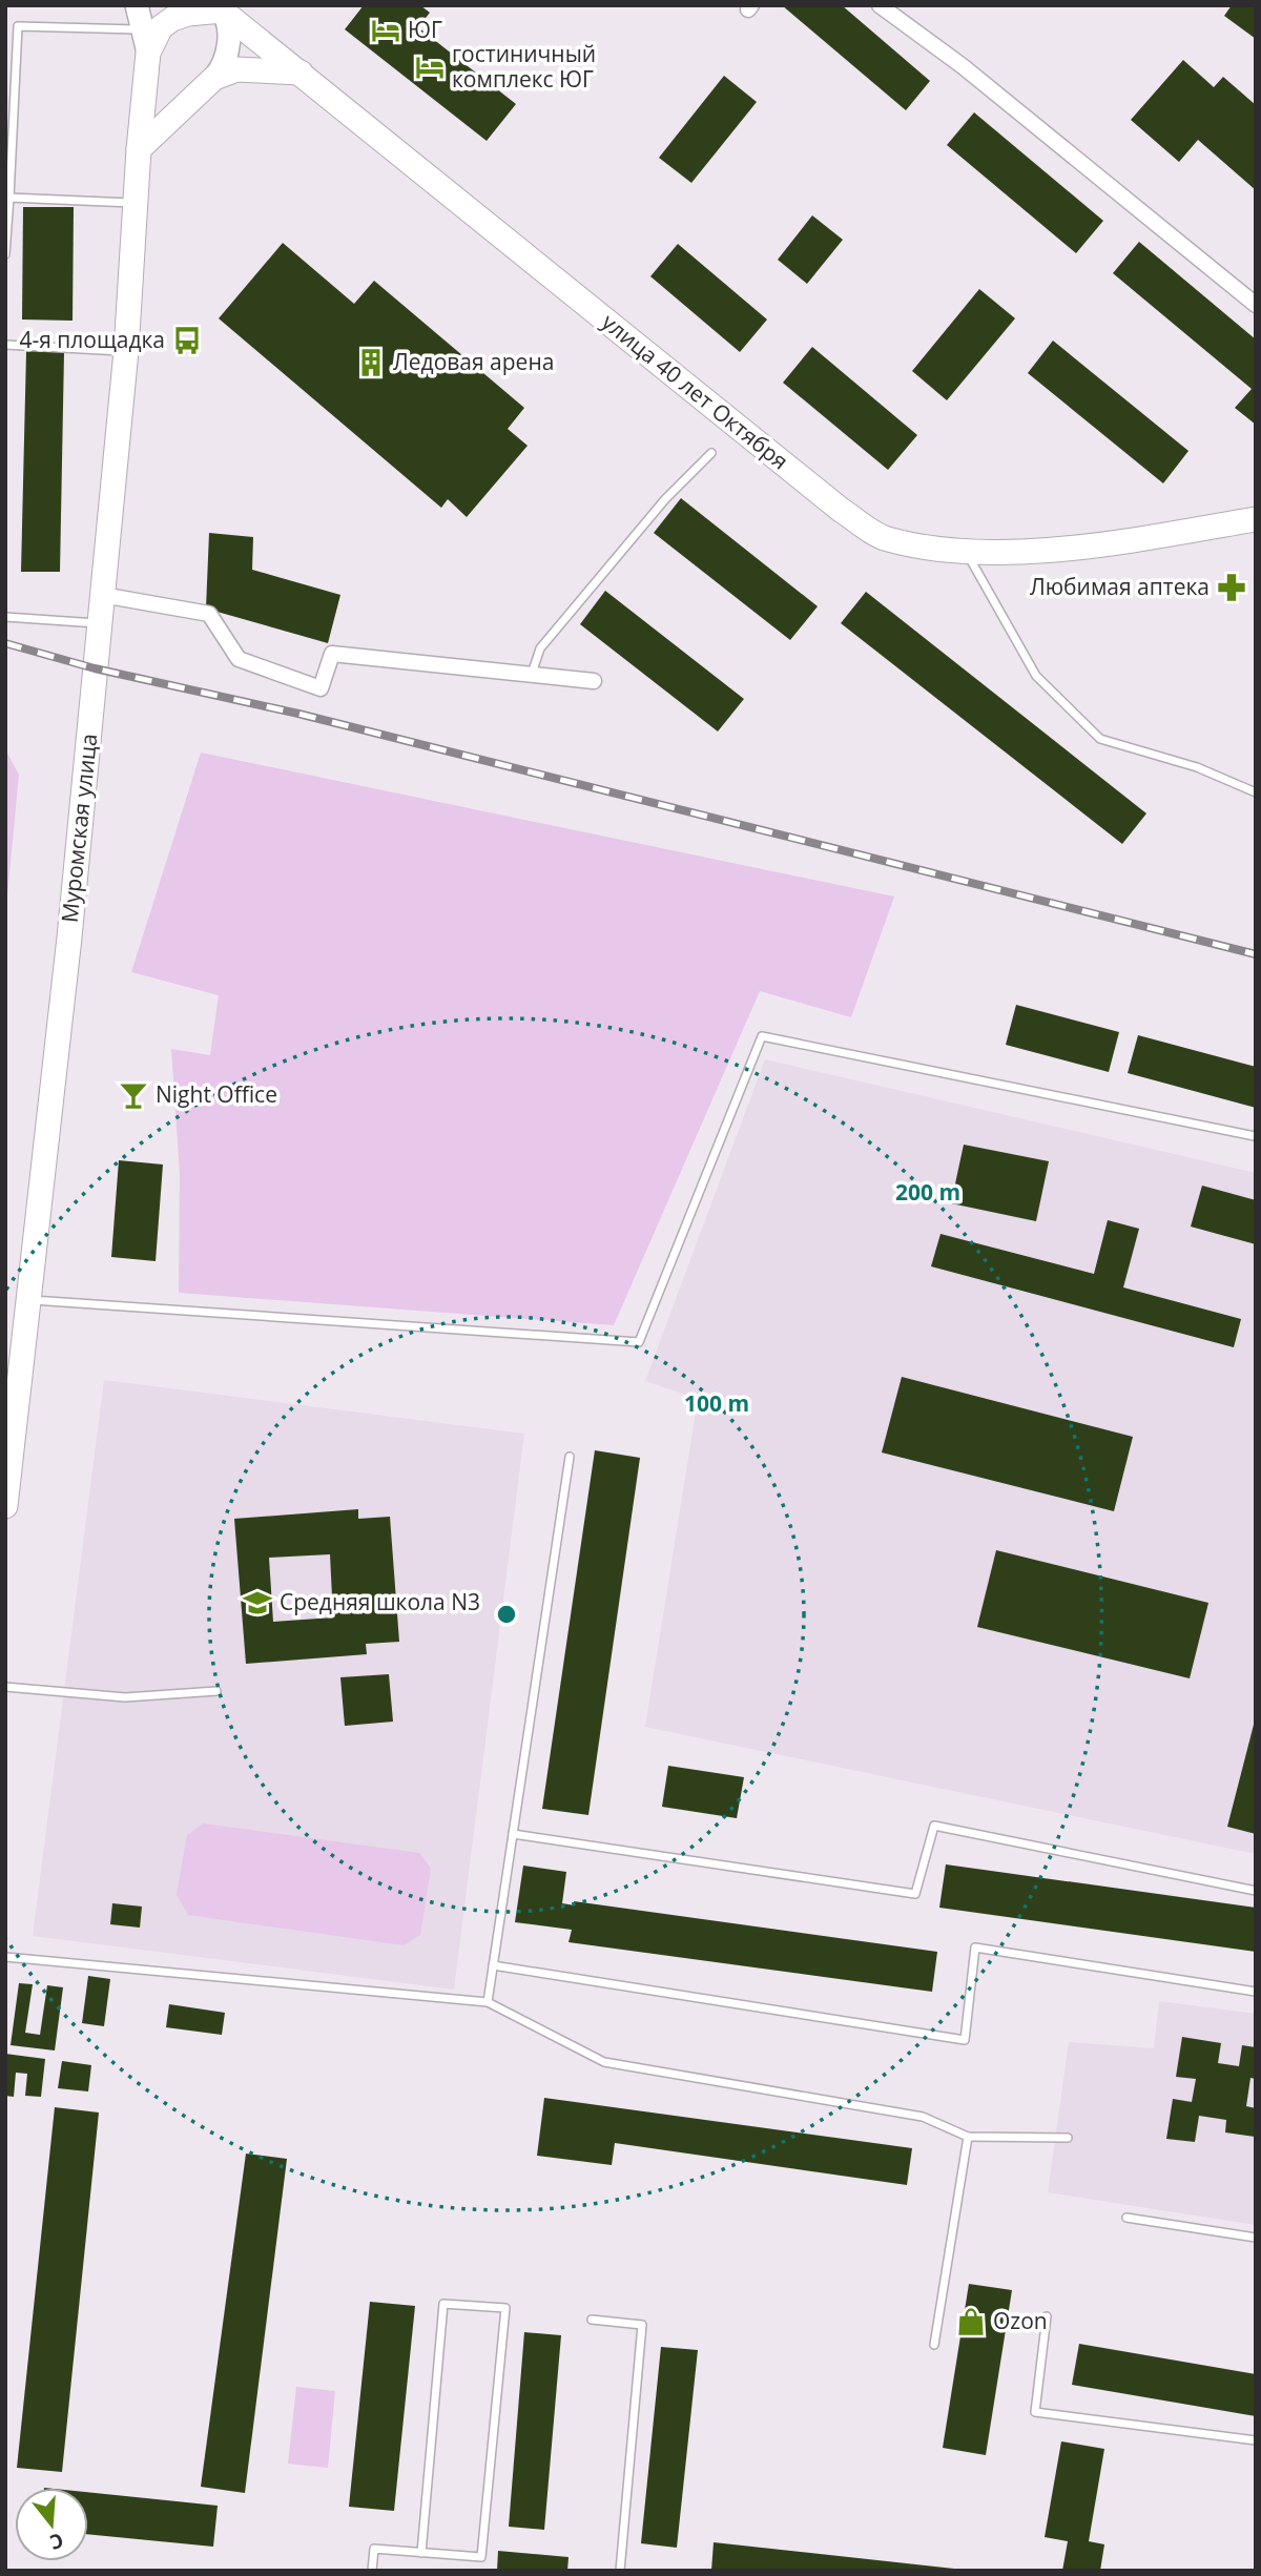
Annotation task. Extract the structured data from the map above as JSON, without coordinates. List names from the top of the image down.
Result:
{
  "streets": {
    "main road": ["улица 40 лет Октября", "Муромская улица"]
  },
  "places": {
    "hotel": ["ЮГ", "гостиничный комплекс ЮГ"],
    "bus stop": ["4-я площадка"],
    "building": ["Ледовая арена"],
    "pharmacy": ["Любимая аптека"],
    "bar": ["Night Office"],
    "school or university": ["Средняя школа N3"],
    "shop": ["Ozon"]
  },
  "north": "bottom",
  "rings": ["200 m", "100 m"]
}
